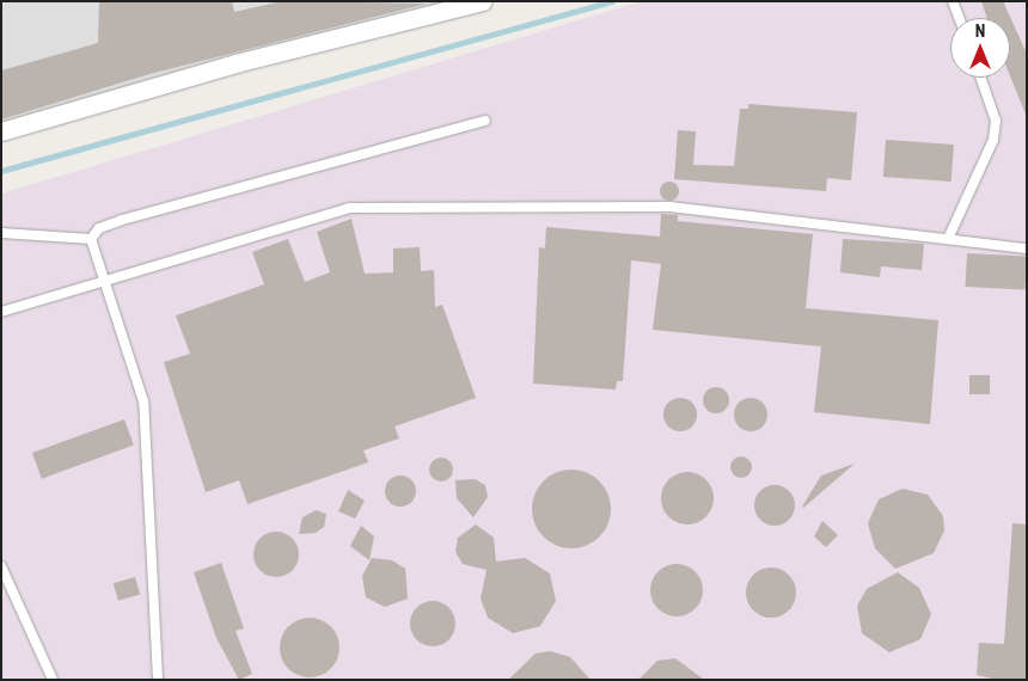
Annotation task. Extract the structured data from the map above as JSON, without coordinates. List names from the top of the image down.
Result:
{
  "north": "top"
}
